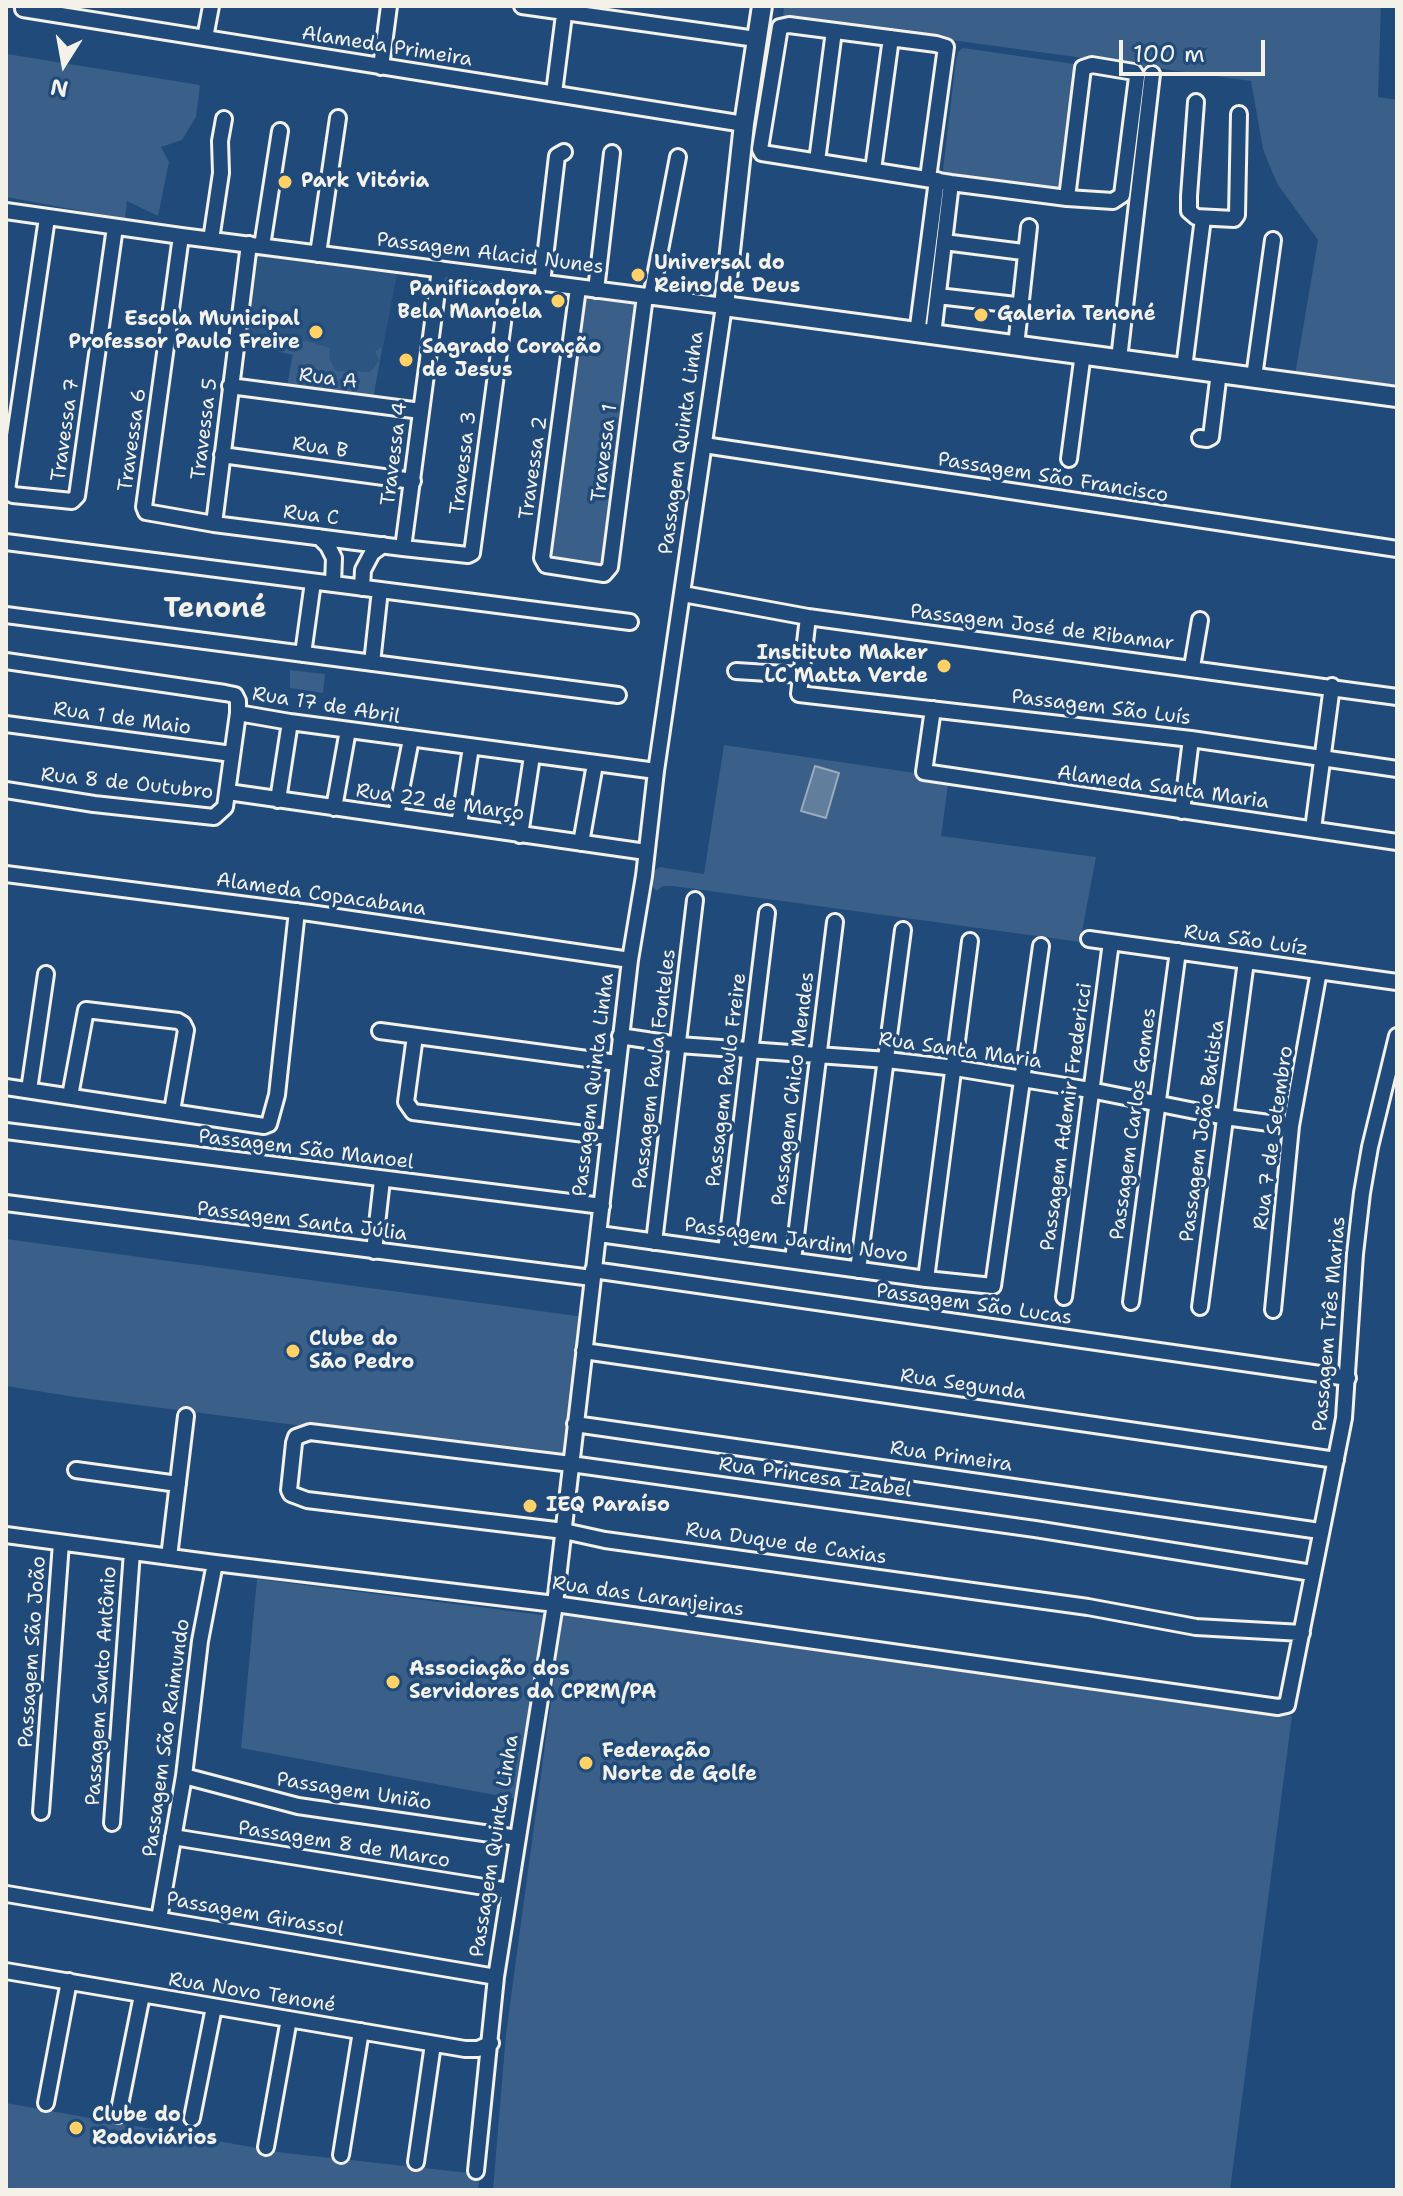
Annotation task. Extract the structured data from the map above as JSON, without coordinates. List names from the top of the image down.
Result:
{
  "streets": {
    "main road": ["Passagem Alacid Nunes", "Passagem Quinta Linha"],
    "street": [
      "Alameda Primeira",
      "Rua A",
      "Travessa 5",
      "Travessa 7",
      "Travessa 6",
      "Rua B",
      "Travessa 1",
      "Travessa 4",
      "Travessa 3",
      "Travessa 2",
      "Passagem São Francisco",
      "Rua C",
      "Passagem José de Ribamar",
      "Rua 17 de Abril",
      "Passagem São Luís",
      "Rua 1 de Maio",
      "Rua 8 de Outubro",
      "Alameda Santa Maria",
      "Rua 22 de Março",
      "Alameda Copacabana",
      "Rua São Luíz",
      "Rua Santa Maria",
      "Passagem Paula Fonteles",
      "Passagem Paulo Freire",
      "Passagem Chico Mendes",
      "Passagem Ademir Fredericci",
      "Passagem Carlos Gomes",
      "Passagem João Batista",
      "Rua 7 de Setembro",
      "Passagem São Manoel",
      "Passagem Santa Júlia",
      "Passagem Jardim Novo",
      "Passagem São Lucas",
      "Passagem Três Marias",
      "Rua Segunda",
      "Rua Primeira",
      "Rua Princesa Izabel",
      "Rua Duque de Caxias",
      "Rua das Laranjeiras",
      "Passagem São João",
      "Passagem Santo Antônio",
      "Passagem São Raimundo",
      "Passagem União",
      "Passagem 8 de Marco",
      "Passagem Girassol",
      "Rua Novo Tenoné"
    ]
  },
  "crossings": [
    ["Alameda Primeira", "Passagem Quinta Linha"],
    ["Passagem Alacid Nunes", "Travessa 5"],
    ["Passagem Alacid Nunes", "Travessa 7"],
    ["Passagem Alacid Nunes", "Travessa 6"],
    ["Passagem Alacid Nunes", "Passagem Quinta Linha"],
    ["Passagem Alacid Nunes", "Travessa 1"],
    ["Passagem Alacid Nunes", "Travessa 4"],
    ["Passagem Alacid Nunes", "Travessa 3"],
    ["Passagem Alacid Nunes", "Travessa 2"],
    ["Rua A", "Travessa 5"],
    ["Rua A", "Travessa 4"],
    ["Travessa 5", "Travessa 6"],
    ["Travessa 5", "Rua B"],
    ["Travessa 5", "Rua C"],
    ["Travessa 6", "Rua C"],
    ["Passagem Quinta Linha", "Passagem São Francisco"],
    ["Passagem Quinta Linha", "Passagem José de Ribamar"],
    ["Passagem Quinta Linha", "Rua 17 de Abril"],
    ["Passagem Quinta Linha", "Rua 22 de Março"],
    ["Passagem Quinta Linha", "Alameda Copacabana"],
    ["Passagem Quinta Linha", "Rua Santa Maria"],
    ["Passagem Quinta Linha", "Passagem São Manoel"],
    ["Passagem Quinta Linha", "Passagem Santa Júlia"],
    ["Passagem Quinta Linha", "Passagem Jardim Novo"],
    ["Passagem Quinta Linha", "Passagem São Lucas"],
    ["Passagem Quinta Linha", "Rua Segunda"],
    ["Passagem Quinta Linha", "Rua Primeira"],
    ["Passagem Quinta Linha", "Rua Princesa Izabel"],
    ["Passagem Quinta Linha", "Rua Duque de Caxias"],
    ["Passagem Quinta Linha", "Rua das Laranjeiras"],
    ["Passagem Quinta Linha", "Passagem União"],
    ["Passagem Quinta Linha", "Passagem 8 de Marco"],
    ["Passagem Quinta Linha", "Passagem Girassol"],
    ["Passagem Quinta Linha", "Rua Novo Tenoné"],
    ["Rua B", "Travessa 4"],
    ["Travessa 1", "Travessa 2"],
    ["Travessa 4", "Rua C"],
    ["Travessa 3", "Rua C"],
    ["Passagem São Luís", "Alameda Santa Maria"],
    ["Rua 8 de Outubro", "Rua 22 de Março"],
    ["Rua São Luíz", "Passagem Ademir Fredericci"],
    ["Rua São Luíz", "Passagem Carlos Gomes"],
    ["Rua São Luíz", "Passagem João Batista"],
    ["Rua São Luíz", "Rua 7 de Setembro"],
    ["Rua Santa Maria", "Passagem Paula Fonteles"],
    ["Rua Santa Maria", "Passagem Paulo Freire"],
    ["Rua Santa Maria", "Passagem Chico Mendes"],
    ["Rua Santa Maria", "Passagem Ademir Fredericci"],
    ["Rua Santa Maria", "Passagem Carlos Gomes"],
    ["Rua Santa Maria", "Passagem João Batista"],
    ["Rua Santa Maria", "Rua 7 de Setembro"],
    ["Rua Santa Maria", "Passagem Jardim Novo"],
    ["Passagem Paula Fonteles", "Passagem Jardim Novo"],
    ["Passagem Paulo Freire", "Passagem Jardim Novo"],
    ["Passagem Chico Mendes", "Passagem Jardim Novo"],
    ["Passagem Santa Júlia", "Passagem São Lucas"],
    ["Passagem São Lucas", "Passagem Três Marias"],
    ["Passagem Três Marias", "Rua Segunda"],
    ["Passagem Três Marias", "Rua Primeira"],
    ["Passagem Três Marias", "Rua Princesa Izabel"],
    ["Passagem Três Marias", "Rua Duque de Caxias"],
    ["Passagem Três Marias", "Rua das Laranjeiras"],
    ["Rua Princesa Izabel", "Rua Duque de Caxias"],
    ["Rua das Laranjeiras", "Passagem São João"],
    ["Rua das Laranjeiras", "Passagem Santo Antônio"],
    ["Rua das Laranjeiras", "Passagem São Raimundo"],
    ["Passagem São Raimundo", "Passagem União"],
    ["Passagem São Raimundo", "Passagem 8 de Marco"],
    ["Passagem São Raimundo", "Passagem Girassol"]
  ],
  "districts": ["Tenoné"],
  "places": [
    "Park Vitória",
    "Universal do Reino de Deus",
    "Panificadora Bela Manoela",
    "Galeria Tenoné",
    "Escola Municipal Professor Paulo Freire",
    "Sagrado Coração de Jesus",
    "Instituto Maker LC Matta Verde",
    "Clube do São Pedro",
    "IEQ Paraíso",
    "Associação dos Servidores da CPRM/PA",
    "Federação Norte de Golfe",
    "Clube do Rodoviários"
  ],
  "scale_bar": "100 m",
  "north": "bottom"
}
